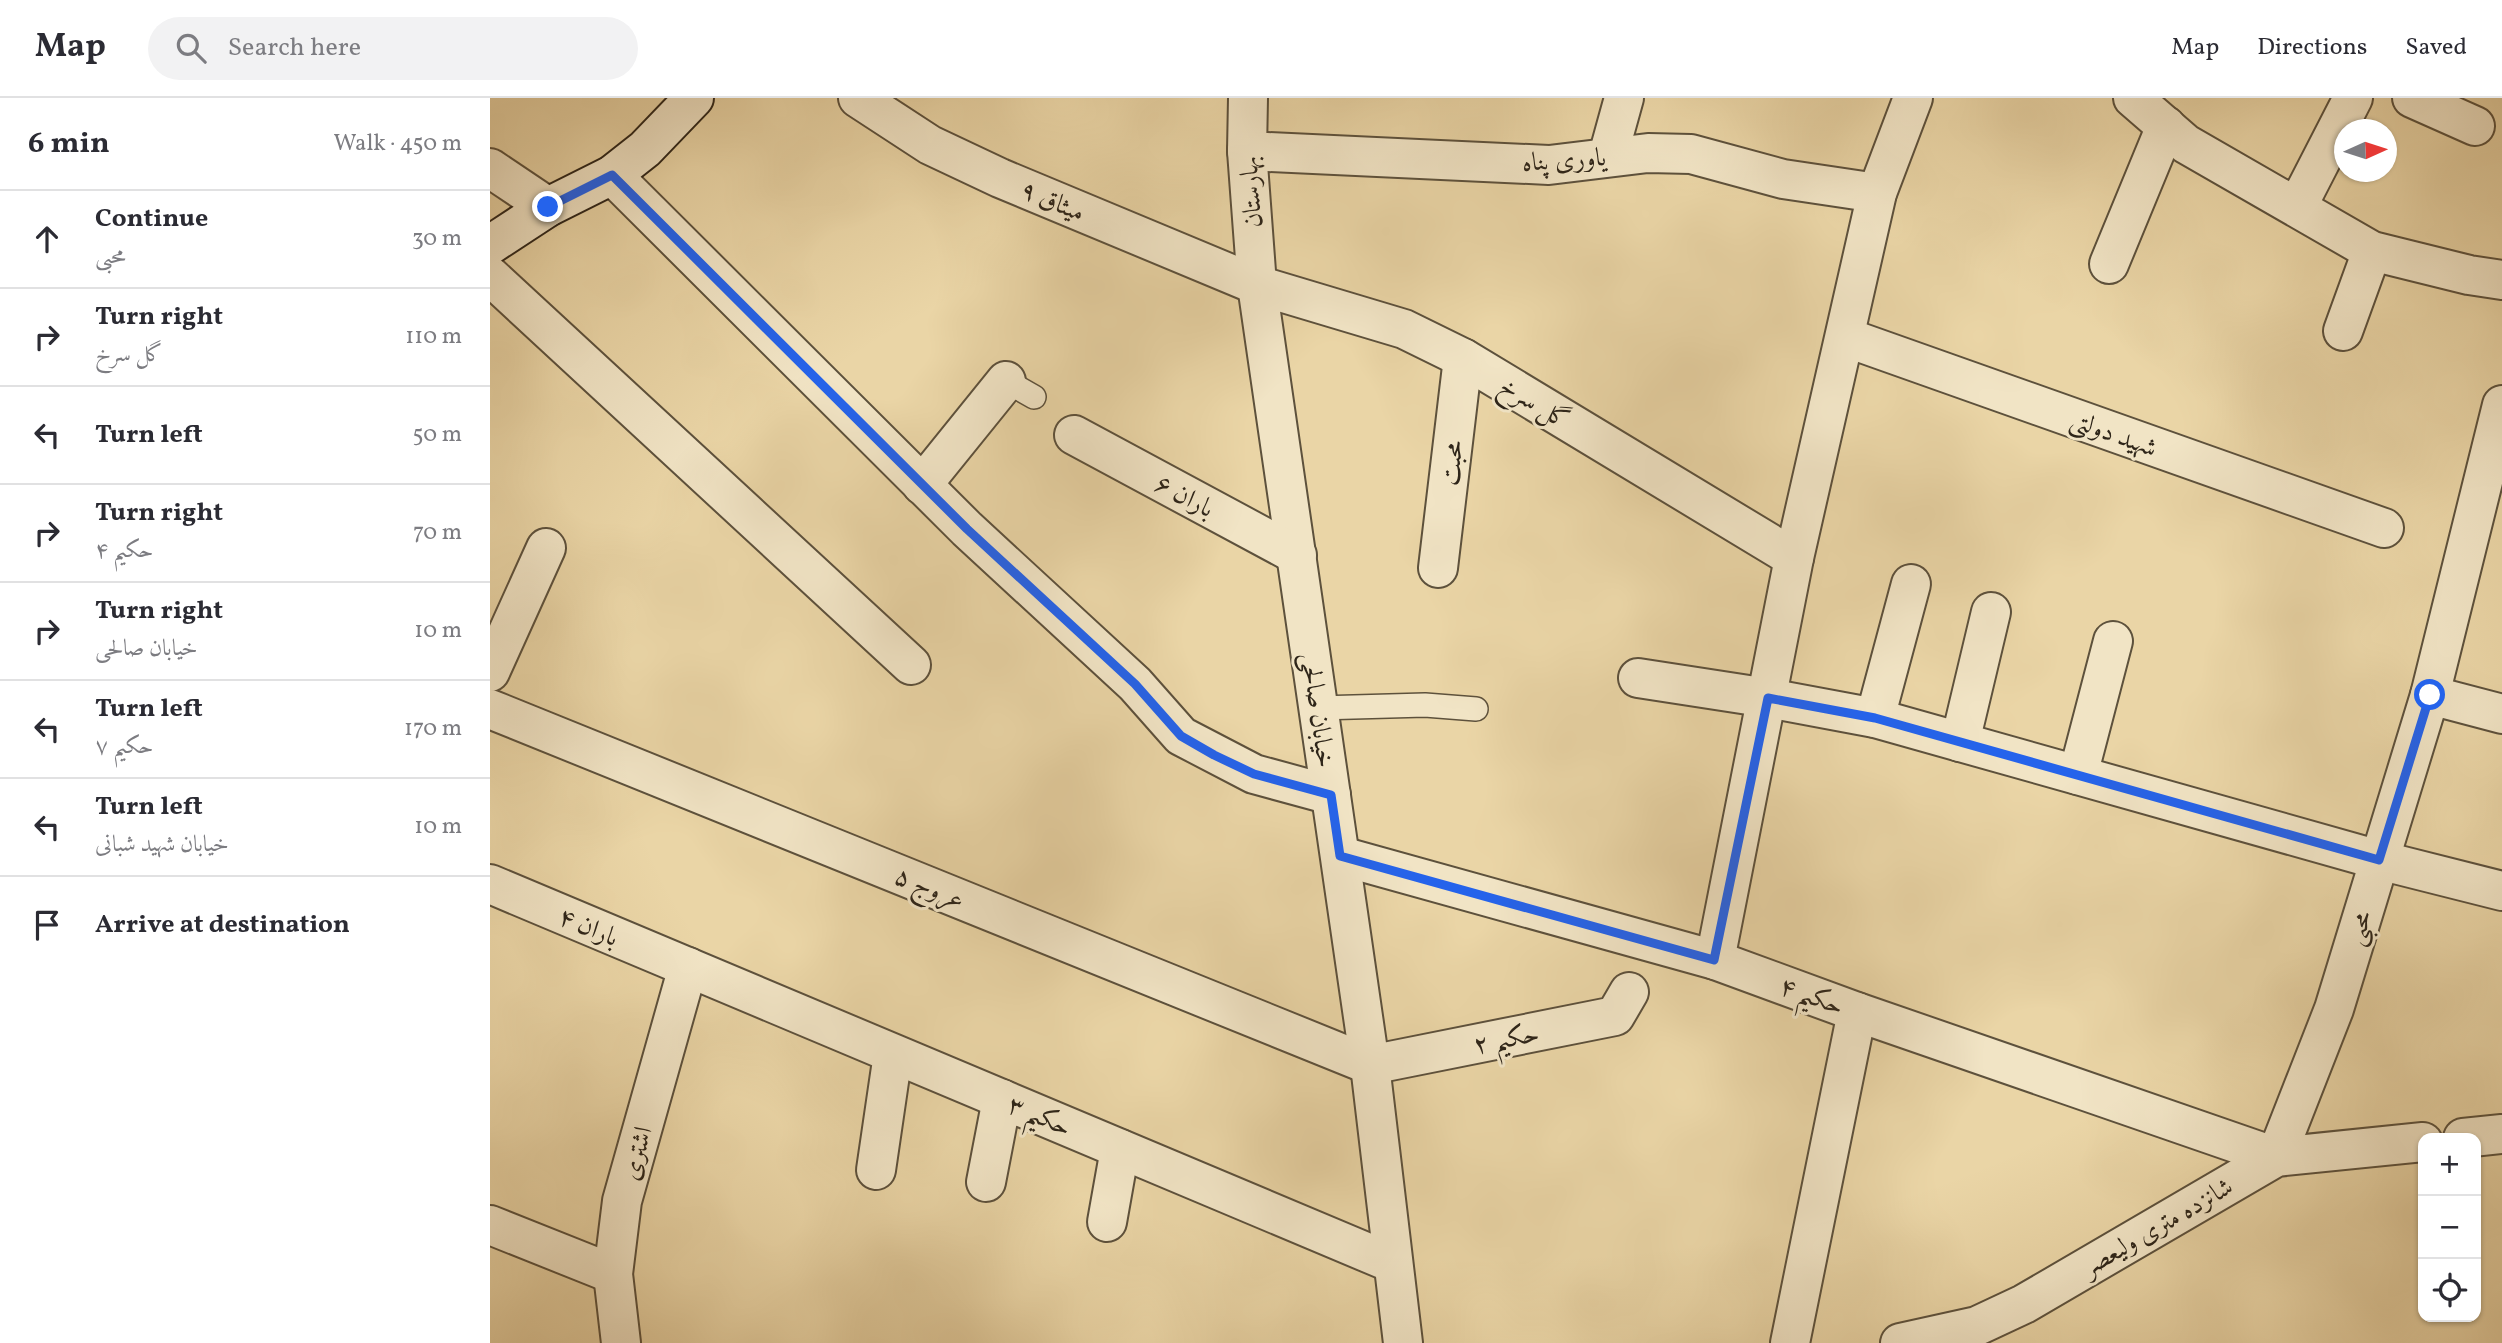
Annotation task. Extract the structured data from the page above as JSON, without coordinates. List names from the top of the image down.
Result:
{
  "streets": {
    "street": [
      "یاوری پناه",
      "بهارستان",
      "میثاق ۹",
      "گل سرخ",
      "شهید دولتی",
      "محبت",
      "باران ۶",
      "خیابان صالحی",
      "عروج ۵",
      "باران ۴",
      "محبی",
      "حکیم ۴",
      "حکیم ۲",
      "حکیم ۳",
      "اشتری",
      "شانزده متری ولیعصر"
    ]
  },
  "crossings": [
    ["یاوری پناه", "بهارستان"],
    ["بهارستان", "میثاق ۹"],
    ["بهارستان", "گل سرخ"],
    ["بهارستان", "خیابان صالحی"],
    ["میثاق ۹", "گل سرخ"],
    ["میثاق ۹", "خیابان صالحی"],
    ["گل سرخ", "محبت"],
    ["گل سرخ", "خیابان صالحی"],
    ["باران ۶", "خیابان صالحی"],
    ["خیابان صالحی", "عروج ۵"],
    ["خیابان صالحی", "حکیم ۴"],
    ["خیابان صالحی", "حکیم ۲"],
    ["خیابان صالحی", "حکیم ۳"],
    ["عروج ۵", "حکیم ۲"],
    ["باران ۴", "حکیم ۳"],
    ["باران ۴", "اشتری"],
    ["محبی", "حکیم ۴"],
    ["محبی", "شانزده متری ولیعصر"],
    ["حکیم ۴", "شانزده متری ولیعصر"],
    ["حکیم ۳", "اشتری"]
  ],
  "north": "right",
  "page": {
    "header": "Map",
    "search": "Search here",
    "nav": ["Map", "Directions", "Saved"],
    "heading": ["6 min", "Walk · 450 m"],
    "list": [
      ["Continue", "محبی", "30 m"],
      ["Turn right", "گل سرخ", "110 m"],
      ["Turn left", "50 m"],
      ["Turn right", "حکیم ۴", "70 m"],
      ["Turn right", "خیابان صالحی", "10 m"],
      ["Turn left", "حکیم ۷", "170 m"],
      ["Turn left", "خیابان شهید شبانی", "10 m"],
      "Arrive at destination"
    ],
    "map_buttons": ["+", "−"]
  }
}
